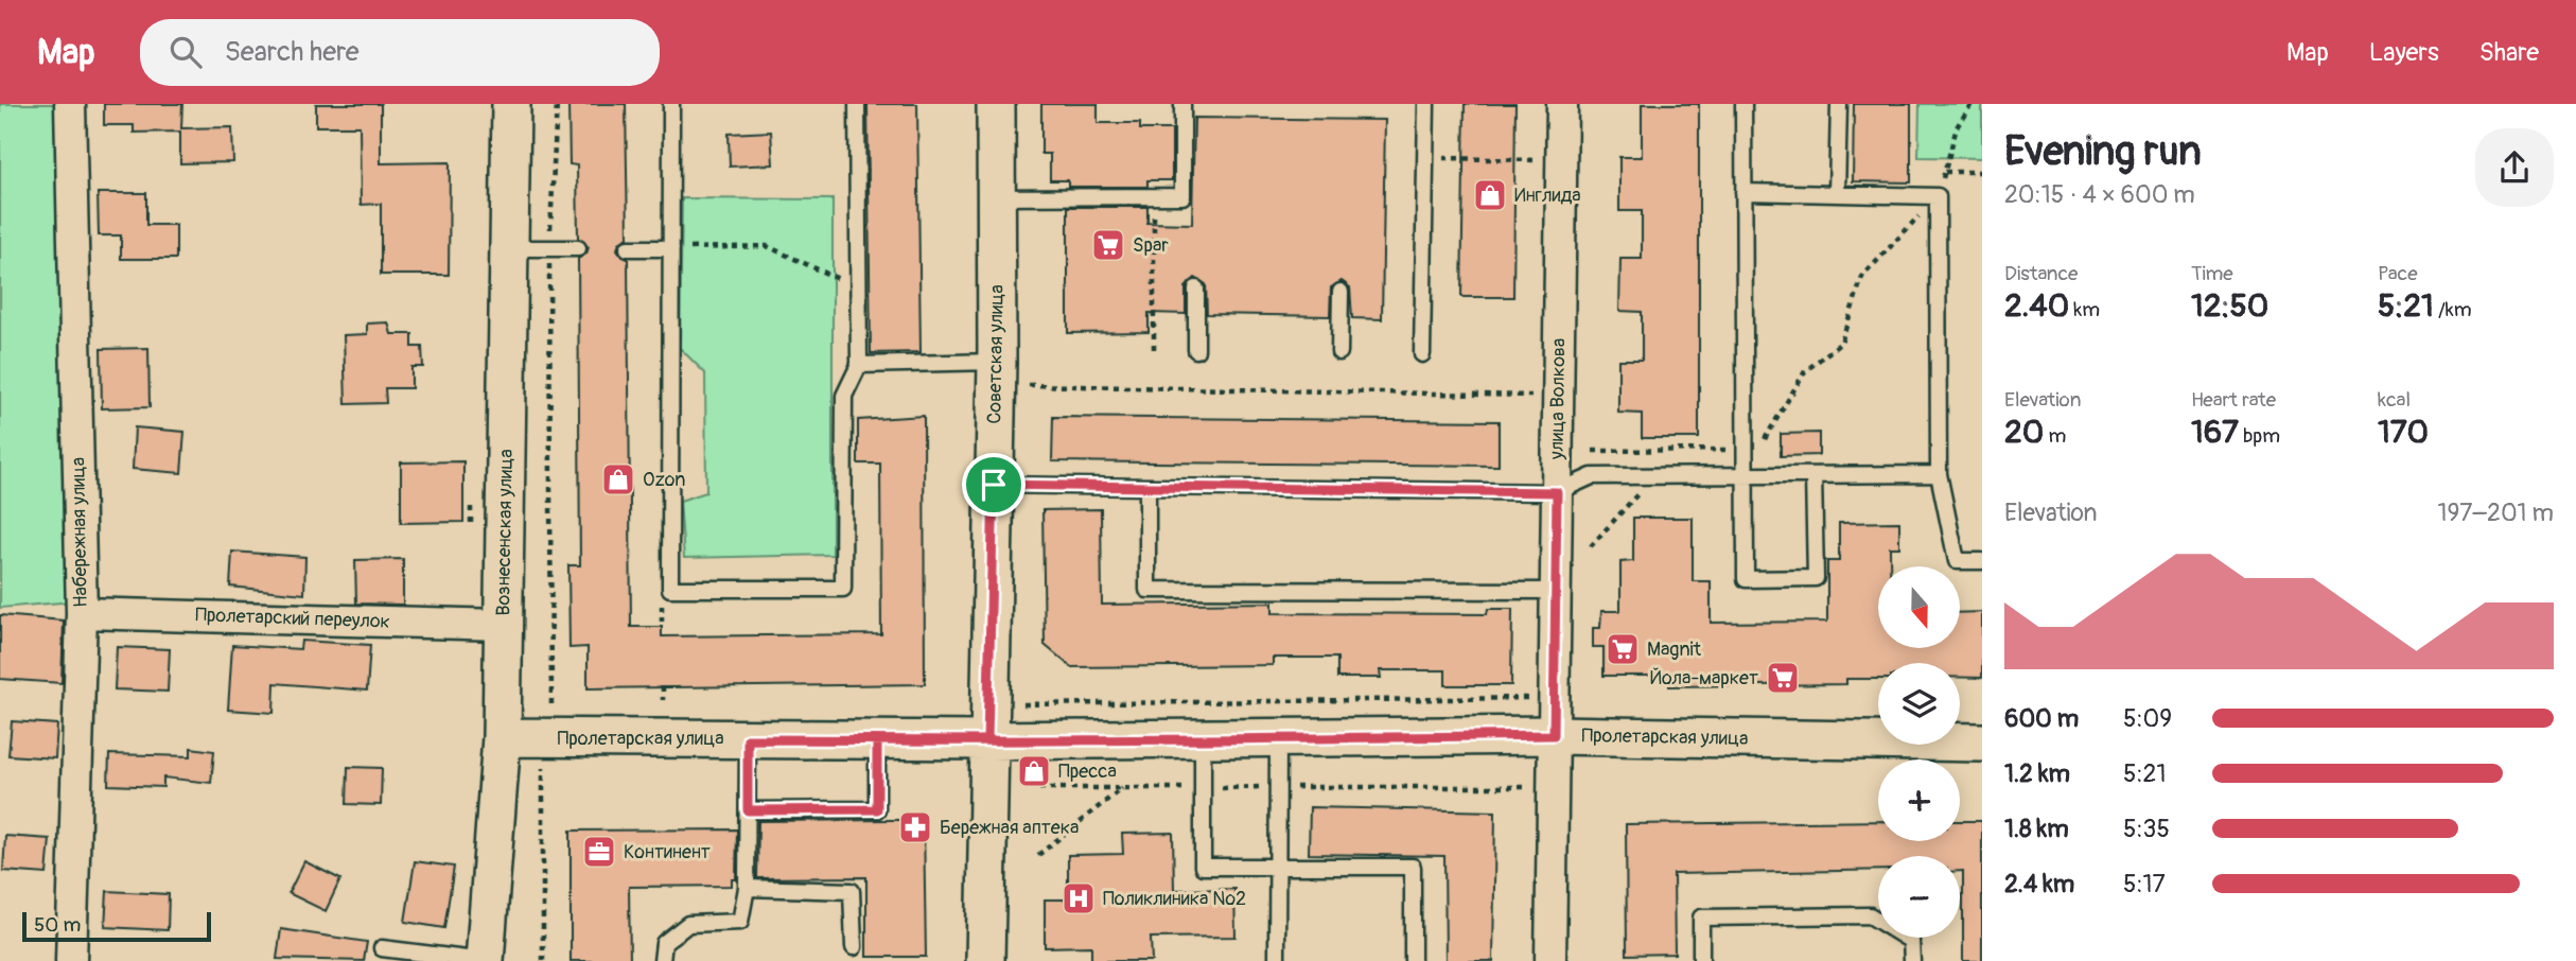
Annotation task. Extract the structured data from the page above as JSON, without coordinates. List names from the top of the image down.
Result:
{
  "streets": {
    "street": [
      "Советская улица",
      "улица Волкова",
      "Набережная улица",
      "Вознесенская улица",
      "Пролетарский переулок",
      "Пролетарская улица"
    ]
  },
  "crossings": [
    ["Советская улица", "Пролетарская улица"],
    ["улица Волкова", "Пролетарская улица"],
    ["Набережная улица", "Пролетарский переулок"],
    ["Вознесенская улица", "Пролетарский переулок"],
    ["Вознесенская улица", "Пролетарская улица"]
  ],
  "places": {
    "shop": ["Инглида", "Ozon", "Пресса"],
    "supermarket": ["Spar", "Magnit", "Йола-маркет"],
    "pharmacy": ["Бережная аптека"],
    "office": ["Континент"],
    "hospital": ["Поликлиника №2"]
  },
  "scale_bar": "50 m",
  "north": "bottom",
  "page": {
    "header": "Map",
    "search": "Search here",
    "nav": ["Map", "Layers", "Share"],
    "heading": ["Evening run", "20:15 · 4 × 600 m"],
    "stats": [
      ["Distance", "2.40 km"],
      ["Time", "12:50"],
      ["Pace", "5:21 /km"],
      ["Elevation", "20 m"],
      ["Heart rate", "167 bpm"],
      ["kcal", "170"]
    ],
    "chart": ["Elevation", "197–201 m"],
    "map_buttons": ["+", "−"],
    "list": [
      {
        "name": "600 m",
        "note": "5:09"
      },
      {
        "name": "1.2 km",
        "note": "5:21"
      },
      {
        "name": "1.8 km",
        "note": "5:35"
      },
      {
        "name": "2.4 km",
        "note": "5:17"
      }
    ],
    "scale": "50 m"
  }
}
